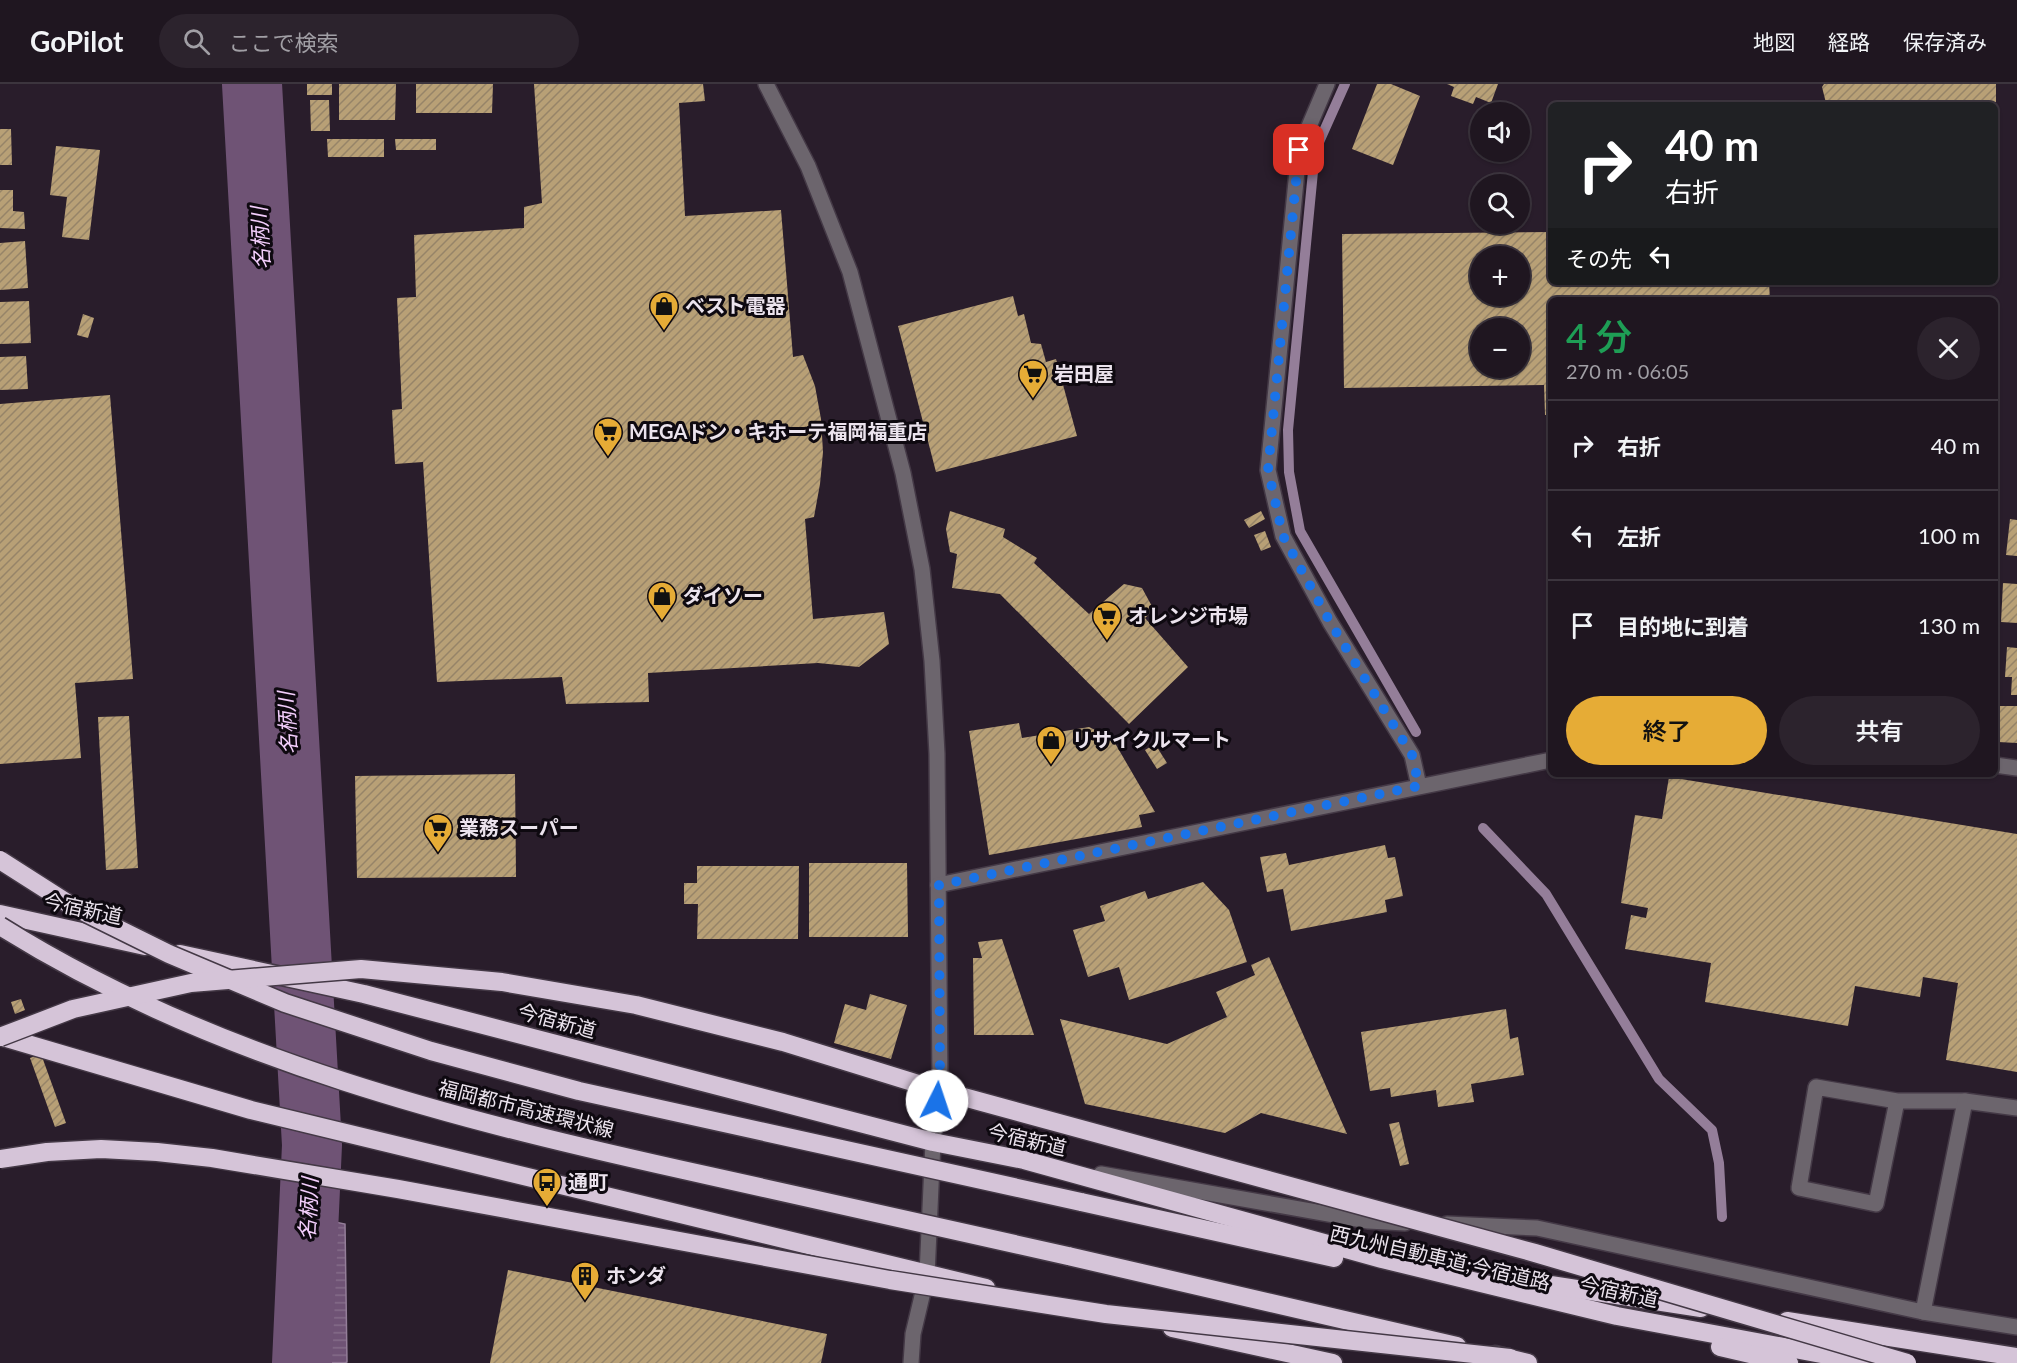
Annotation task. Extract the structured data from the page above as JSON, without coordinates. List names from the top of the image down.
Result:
{
  "streets": {
    "highway": ["今宿新道", "福岡都市高速環状線", "西九州自動車道;今宿道路"]
  },
  "water": ["名柄川"],
  "places": {
    "shop": ["ベスト電器", "ダイソー", "リサイクルマート"],
    "supermarket": [
      "岩田屋",
      "MEGAドン・キホーテ福岡福重店",
      "オレンジ市場",
      "業務スーパー"
    ],
    "bus stop": ["通町"],
    "building": ["ホンダ"]
  },
  "page": {
    "header": "GoPilot",
    "search": "ここで検索",
    "nav": ["地図", "経路", "保存済み"],
    "map_buttons": ["+", "−"],
    "turn": ["40 m", "右折"],
    "then": "その先",
    "heading": ["4 分", "270 m · 06:05"],
    "list": [
      {
        "name": "右折",
        "value": "40 m"
      },
      {
        "name": "左折",
        "value": "100 m"
      },
      {
        "name": "目的地に到着",
        "value": "130 m"
      }
    ],
    "buttons": ["終了", "共有"]
  }
}
